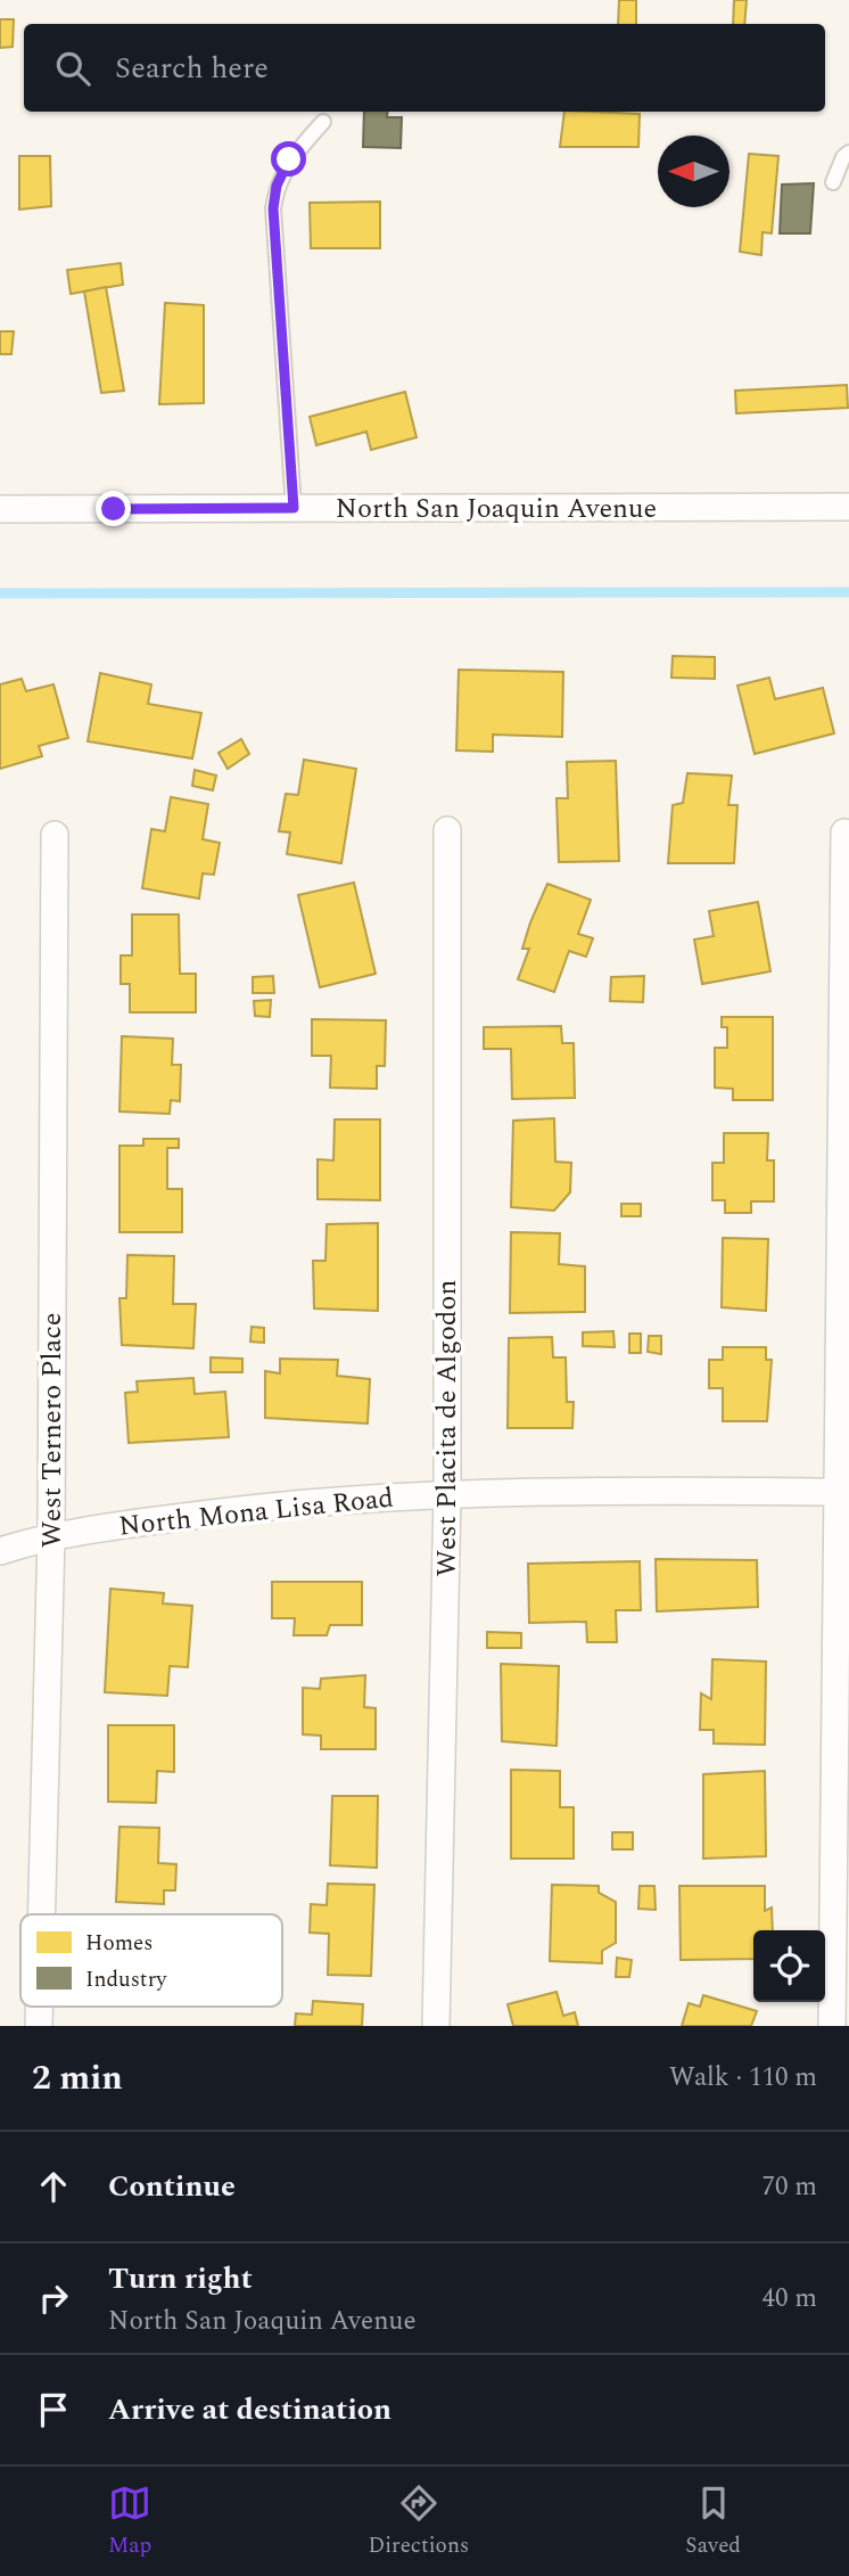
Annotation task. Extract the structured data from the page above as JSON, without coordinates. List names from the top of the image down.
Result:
{
  "streets": {
    "street": [
      "North San Joaquin Avenue",
      "West Placita de Algodon",
      "West Ternero Place",
      "North Mona Lisa Road"
    ]
  },
  "crossings": [
    ["West Placita de Algodon", "North Mona Lisa Road"],
    ["West Ternero Place", "North Mona Lisa Road"]
  ],
  "legend": ["Homes", "Industry"],
  "north": "left",
  "page": {
    "search": "Search here",
    "heading": ["2 min", "Walk · 110 m"],
    "list": [
      ["Continue", "70 m"],
      ["Turn right", "North San Joaquin Avenue", "40 m"],
      "Arrive at destination"
    ],
    "nav": ["Map", "Directions", "Saved"]
  }
}
